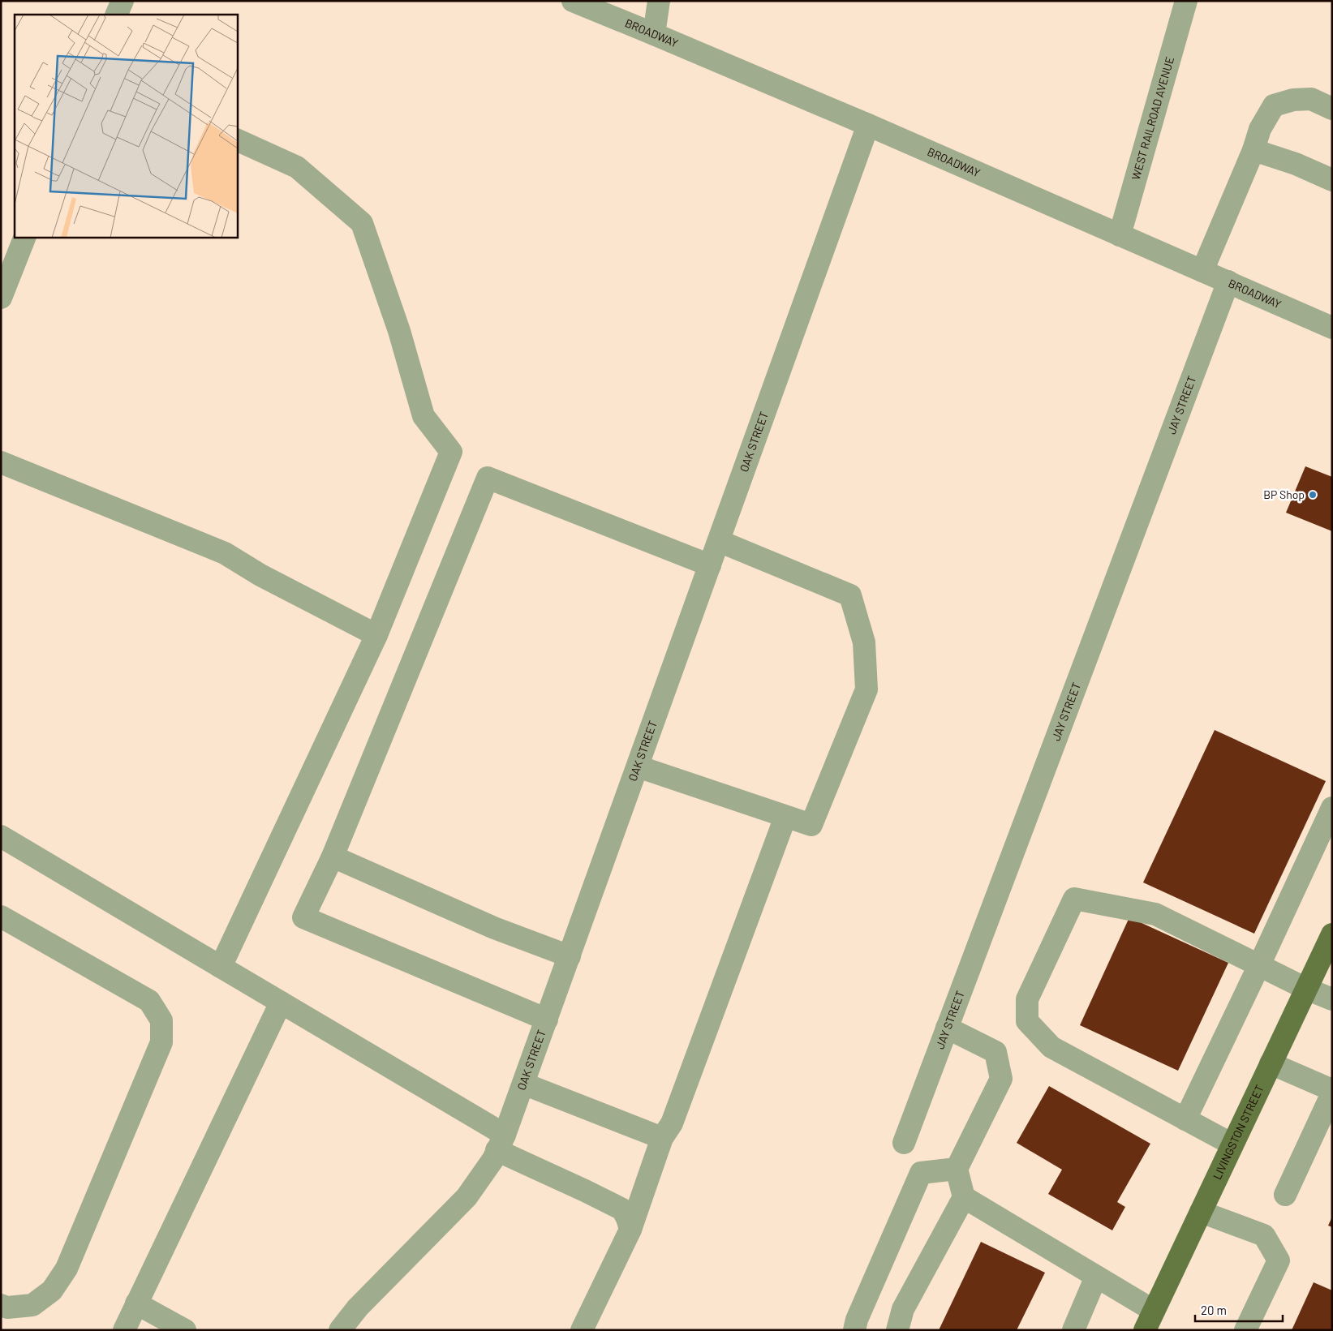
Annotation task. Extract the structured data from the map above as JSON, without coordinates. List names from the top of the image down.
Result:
{
  "streets": {
    "main road": ["LIVINGSTON STREET"],
    "street": [
      "BROADWAY",
      "WEST RAILROAD AVENUE",
      "JAY STREET",
      "OAK STREET"
    ]
  },
  "crossings": [
    ["BROADWAY", "WEST RAILROAD AVENUE"],
    ["BROADWAY", "JAY STREET"],
    ["BROADWAY", "OAK STREET"]
  ],
  "places": ["BP Shop"],
  "scale_bar": "20 m"
}
